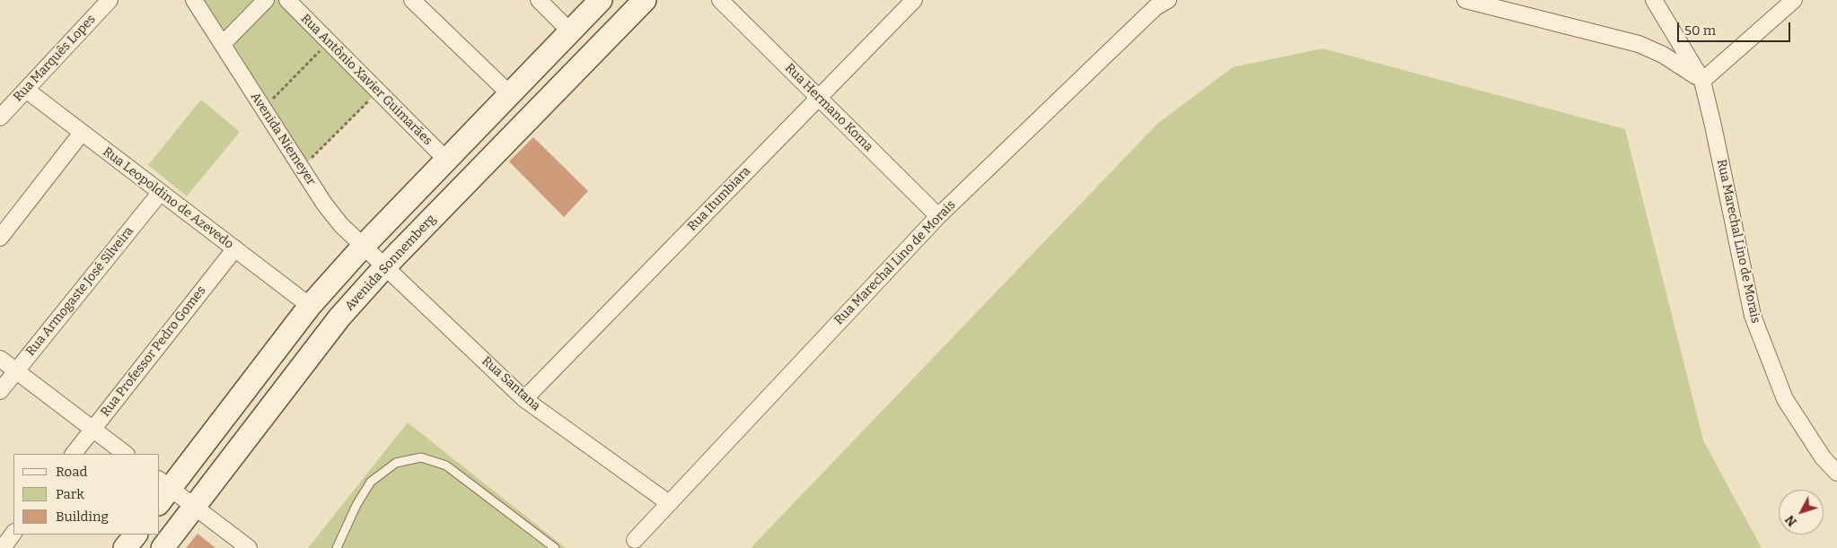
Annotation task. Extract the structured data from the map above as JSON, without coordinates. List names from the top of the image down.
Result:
{
  "streets": {
    "street": [
      "Rua Marquês Lopes",
      "Rua Antônio Xavier Guimarães",
      "Rua Hermano Koma",
      "Avenida Niemeyer",
      "Rua Leopoldino de Azevedo",
      "Rua Itumbiara",
      "Rua Marechal Lino de Morais",
      "Avenida Sonnemberg",
      "Rua Armogaste José Silveira",
      "Rua Professor Pedro Gomes",
      "Rua Santana"
    ]
  },
  "crossings": [
    ["Rua Marquês Lopes", "Rua Leopoldino de Azevedo"],
    ["Rua Hermano Koma", "Rua Itumbiara"],
    ["Rua Hermano Koma", "Rua Marechal Lino de Morais"],
    ["Avenida Niemeyer", "Avenida Sonnemberg"],
    ["Avenida Niemeyer", "Rua Santana"],
    ["Rua Leopoldino de Azevedo", "Rua Armogaste José Silveira"],
    ["Rua Leopoldino de Azevedo", "Rua Professor Pedro Gomes"],
    ["Rua Itumbiara", "Rua Santana"],
    ["Rua Marechal Lino de Morais", "Rua Santana"],
    ["Avenida Sonnemberg", "Rua Santana"]
  ],
  "legend": ["Road", "Park", "Building"],
  "scale_bar": "50 m",
  "north": "bottom left"
}
